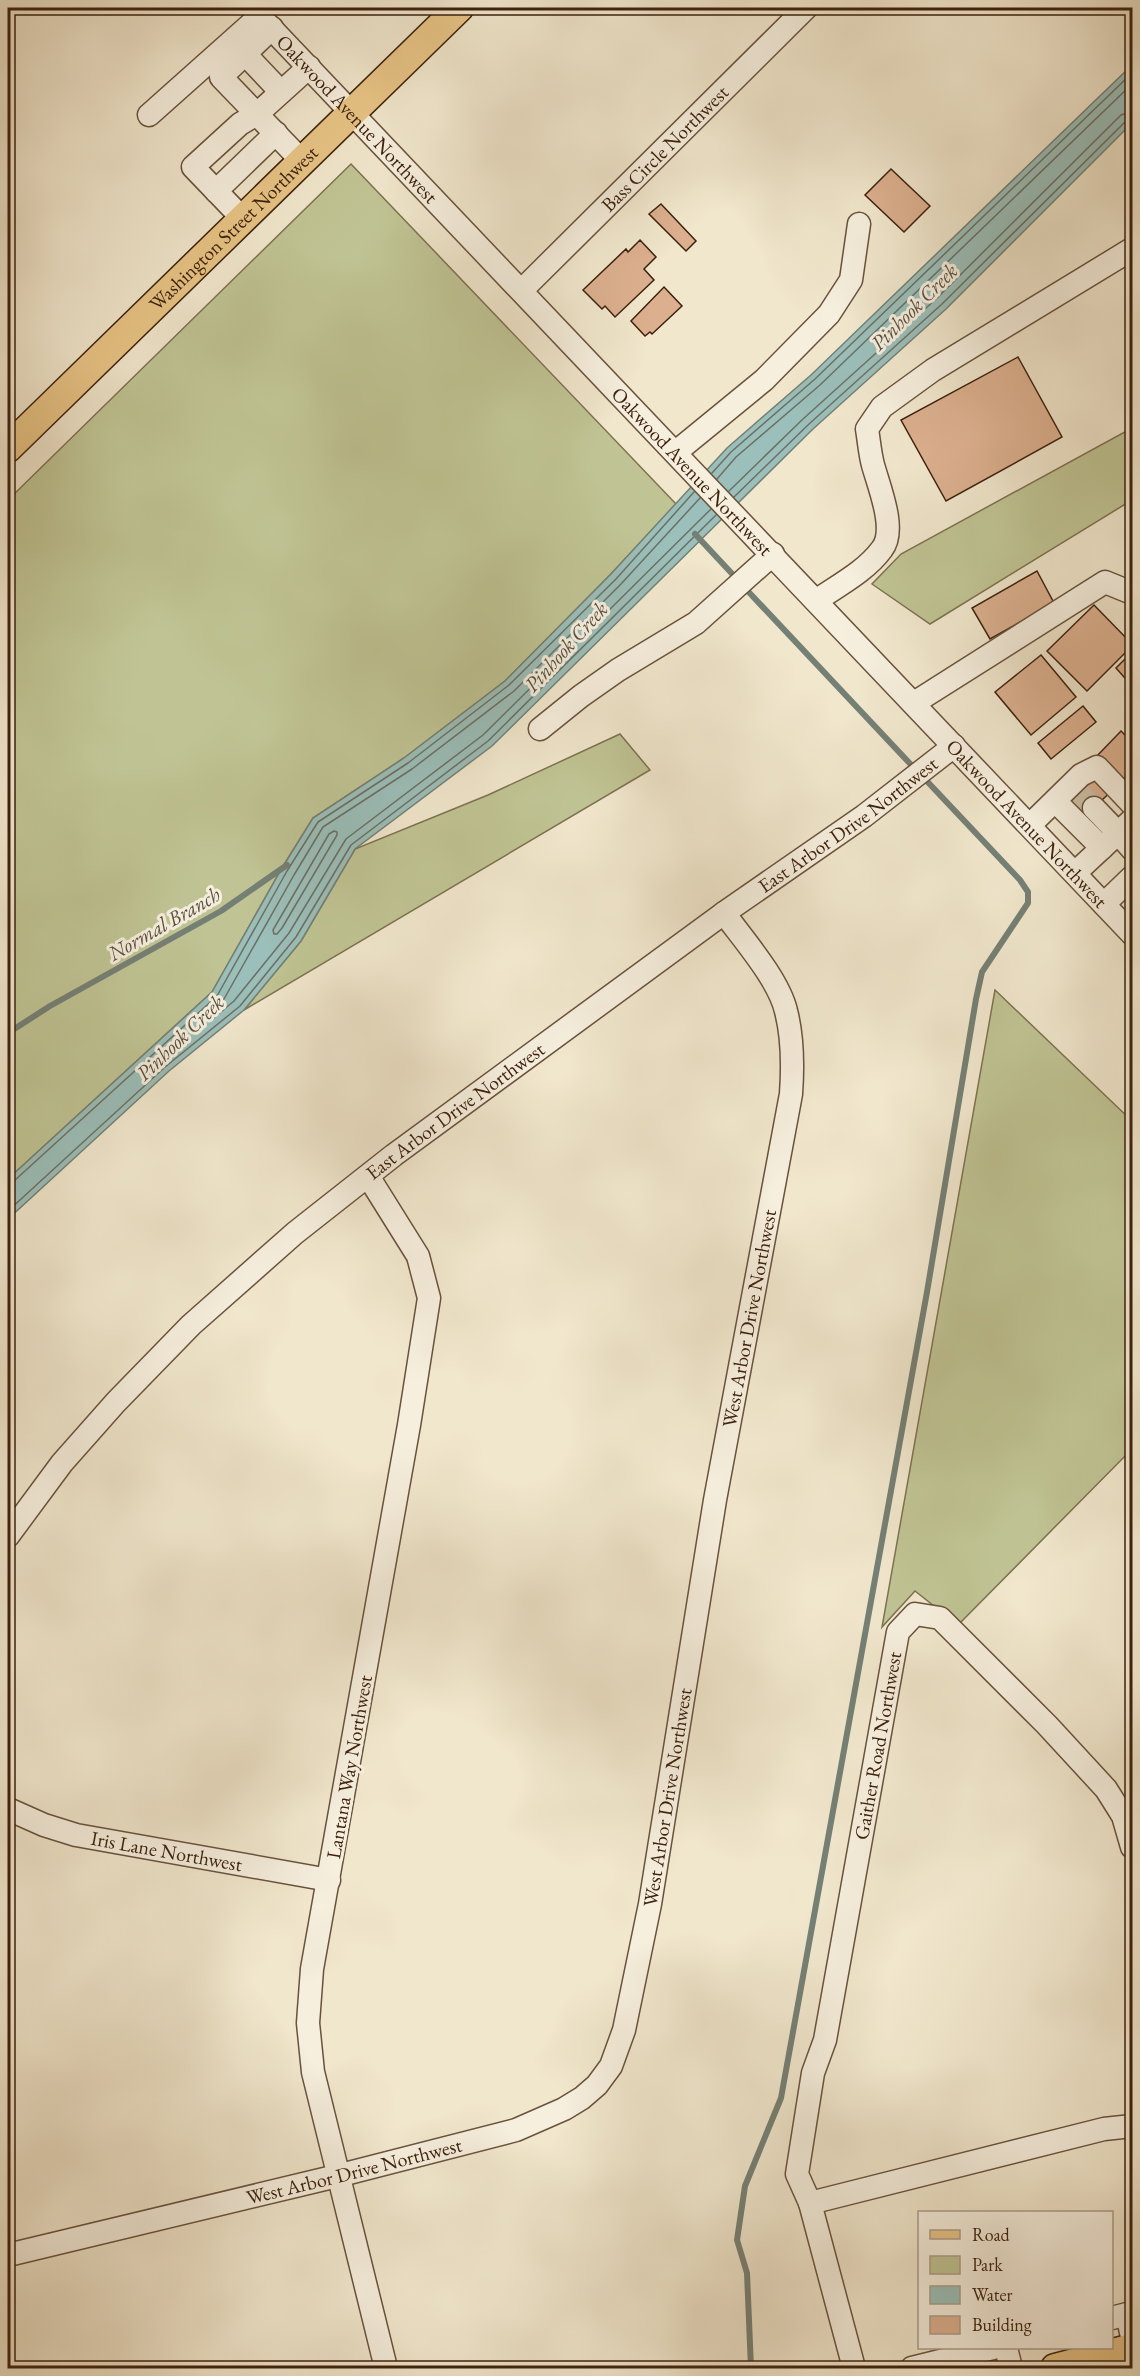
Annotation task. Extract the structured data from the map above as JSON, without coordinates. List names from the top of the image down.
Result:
{
  "streets": {
    "main road": ["Washington Street Northwest"],
    "street": [
      "Oakwood Avenue Northwest",
      "Bass Circle Northwest",
      "East Arbor Drive Northwest",
      "West Arbor Drive Northwest",
      "Gaither Road Northwest",
      "Lantana Way Northwest",
      "Iris Lane Northwest"
    ]
  },
  "crossings": [
    ["Oakwood Avenue Northwest", "Bass Circle Northwest"],
    ["Oakwood Avenue Northwest", "Washington Street Northwest"],
    ["Oakwood Avenue Northwest", "East Arbor Drive Northwest"],
    ["East Arbor Drive Northwest", "West Arbor Drive Northwest"],
    ["East Arbor Drive Northwest", "Lantana Way Northwest"],
    ["West Arbor Drive Northwest", "Lantana Way Northwest"],
    ["Lantana Way Northwest", "Iris Lane Northwest"]
  ],
  "water": ["Pinhook Creek", "Normal Branch"],
  "legend": [
    "Road",
    "Park",
    "Water",
    "Building"
  ]
}
